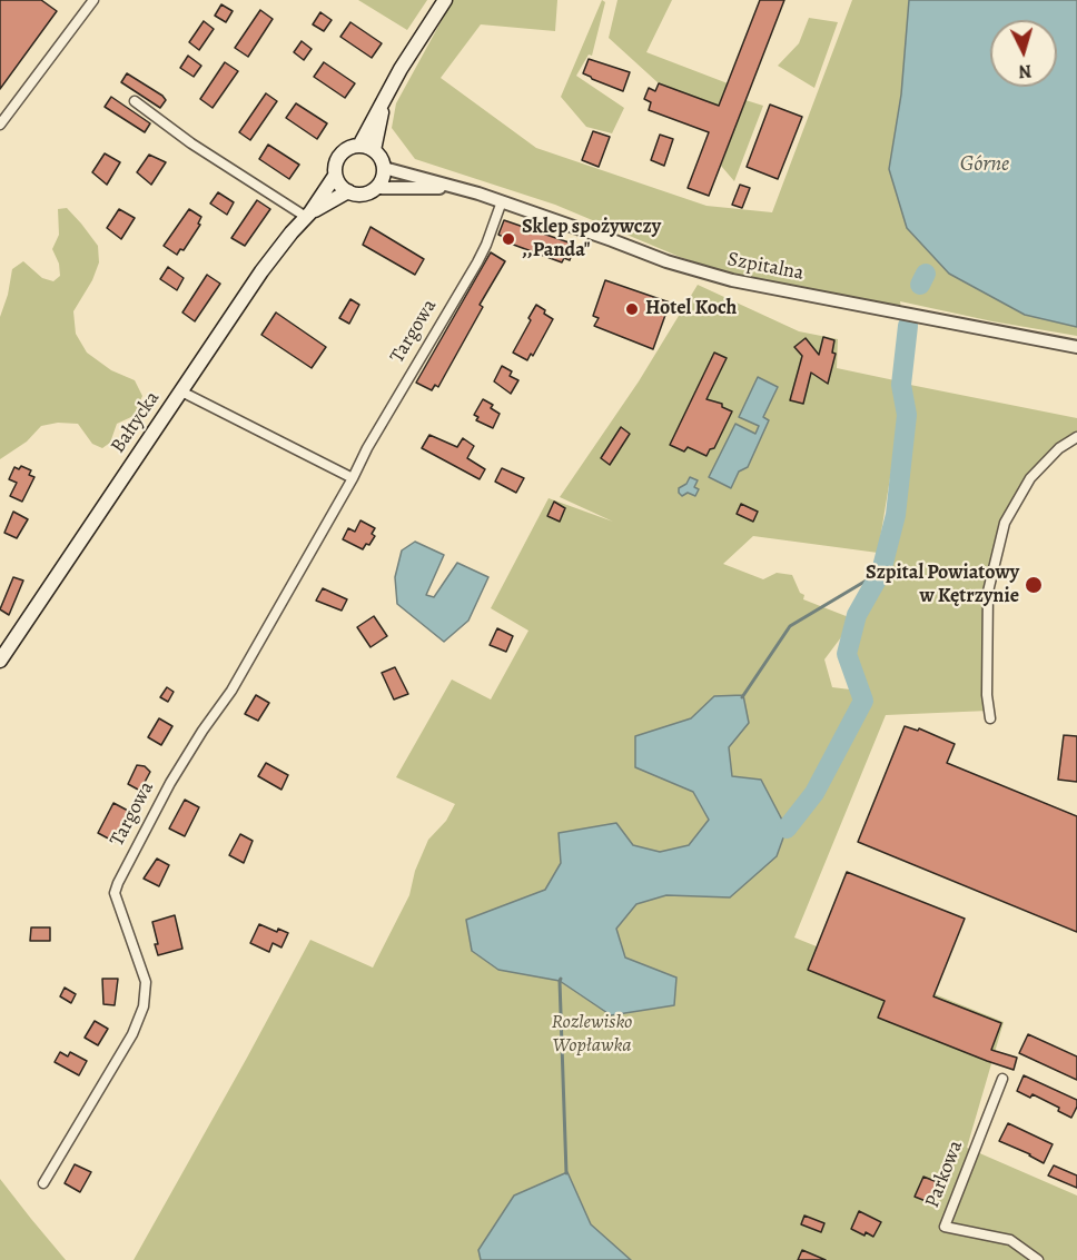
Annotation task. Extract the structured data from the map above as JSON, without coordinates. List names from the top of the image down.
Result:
{
  "streets": {
    "main road": ["Bałtycka"],
    "street": ["Szpitalna", "Targowa", "Parkowa"]
  },
  "crossings": [
    ["Szpitalna", "Targowa"],
    ["Szpitalna", "Bałtycka"]
  ],
  "water": ["Górne"],
  "parks": ["Rozlewisko Wopławka"],
  "places": ["Sklep spożywczy ,,Panda\"", "Hotel Koch", "Szpital Powiatowy w Kętrzynie"],
  "north": "bottom"
}
